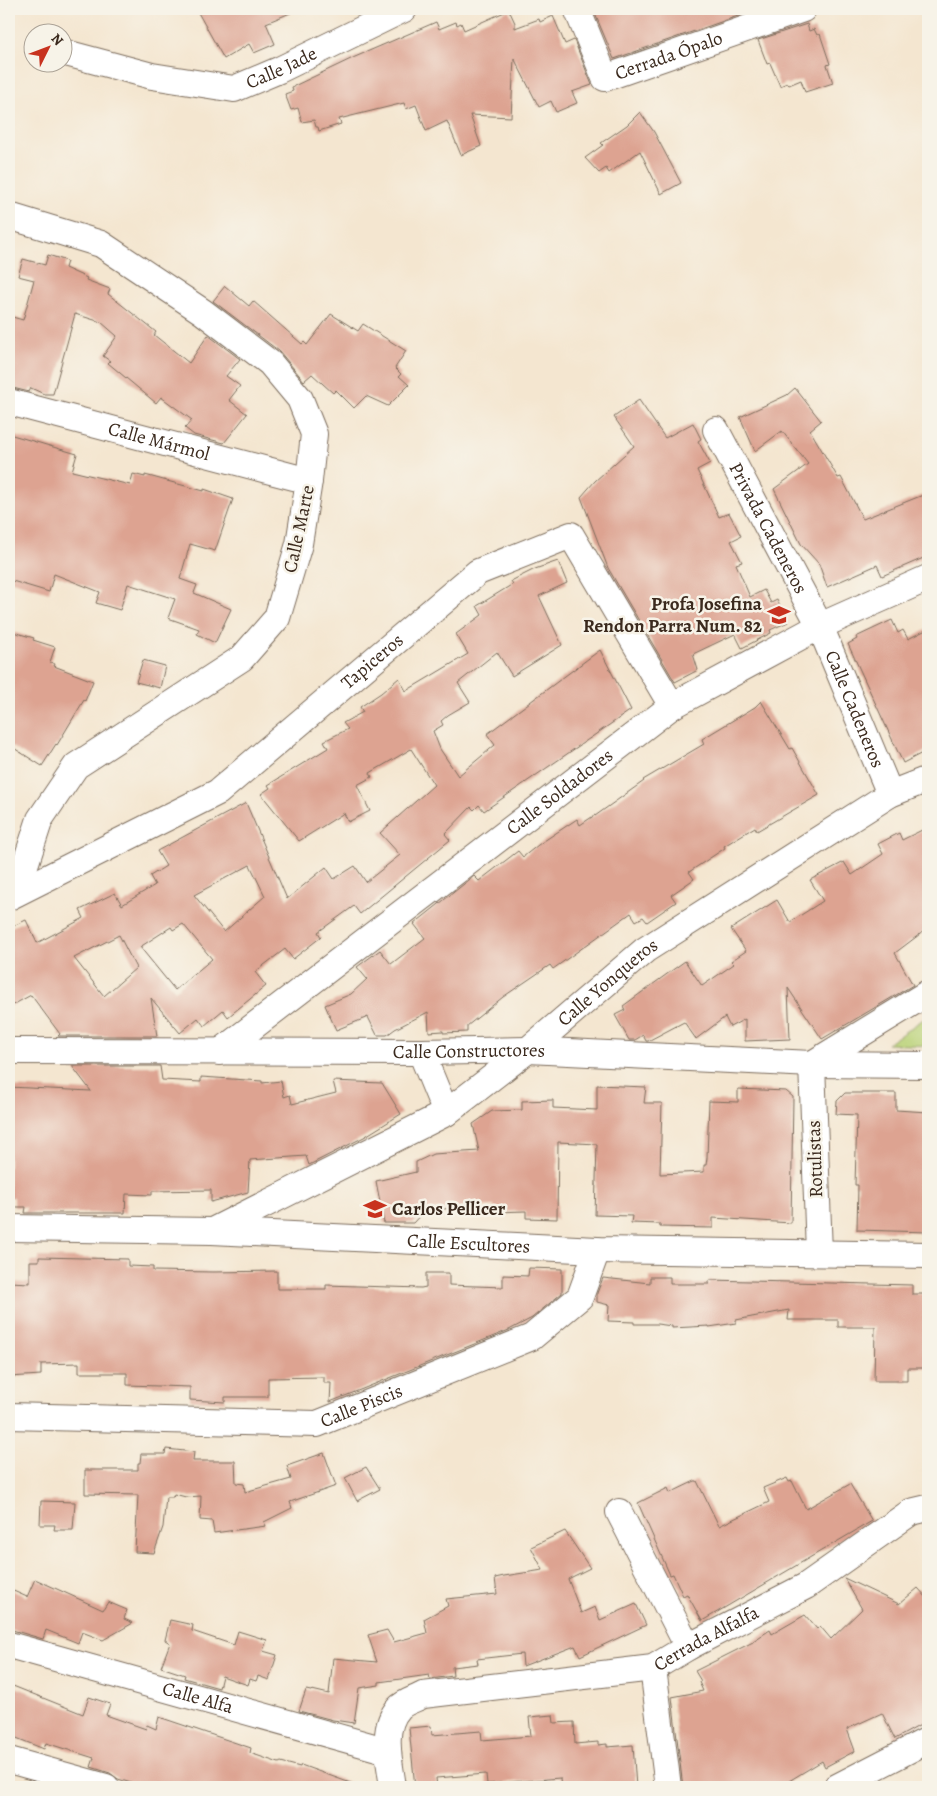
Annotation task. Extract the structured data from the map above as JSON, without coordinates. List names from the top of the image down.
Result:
{
  "streets": {
    "street": [
      "Cerrada Ópalo",
      "Calle Jade",
      "Calle Mármol",
      "Privada Cadeneros",
      "Calle Marte",
      "Tapiceros",
      "Calle Cadeneros",
      "Calle Soldadores",
      "Calle Yonqueros",
      "Calle Constructores",
      "Rotulistas",
      "Calle Escultores",
      "Calle Piscis",
      "Cerrada Alfalfa",
      "Calle Alfa"
    ]
  },
  "crossings": [
    ["Calle Mármol", "Calle Marte"],
    ["Privada Cadeneros", "Calle Cadeneros"],
    ["Privada Cadeneros", "Calle Soldadores"],
    ["Calle Marte", "Tapiceros"],
    ["Tapiceros", "Calle Soldadores"],
    ["Calle Cadeneros", "Calle Soldadores"],
    ["Calle Cadeneros", "Calle Yonqueros"],
    ["Calle Soldadores", "Calle Constructores"],
    ["Calle Yonqueros", "Calle Constructores"],
    ["Calle Yonqueros", "Calle Escultores"],
    ["Calle Constructores", "Rotulistas"],
    ["Rotulistas", "Calle Escultores"],
    ["Calle Escultores", "Calle Piscis"],
    ["Cerrada Alfalfa", "Calle Alfa"]
  ],
  "places": {
    "school or university": ["Profa Josefina Rendon Parra Num. 82", "Carlos Pellicer"]
  },
  "north": "top right"
}
